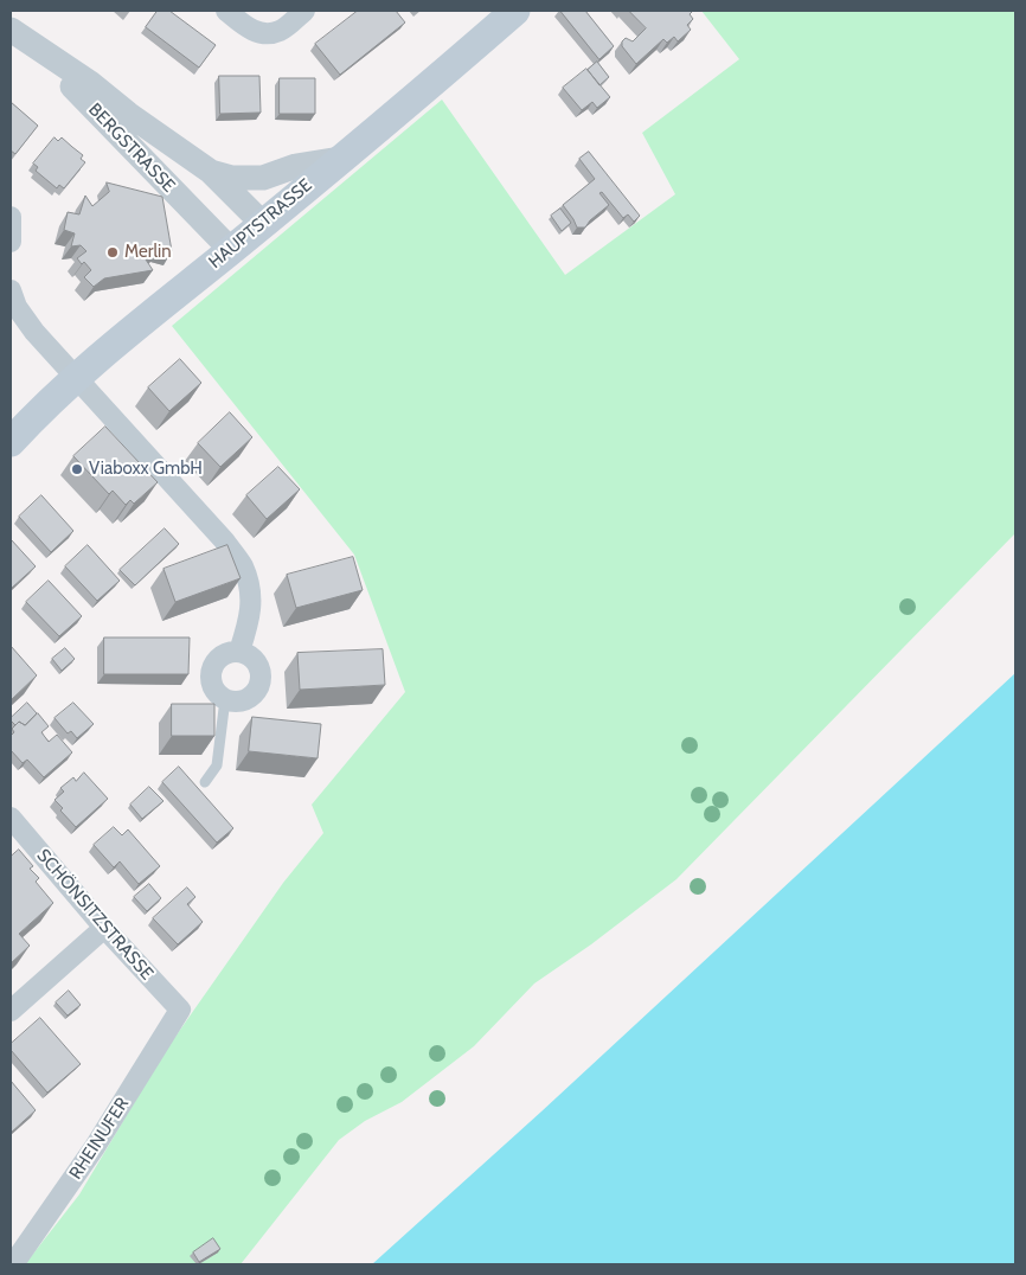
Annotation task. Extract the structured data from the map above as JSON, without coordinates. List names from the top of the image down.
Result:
{
  "streets": {
    "main road": ["HAUPTSTRASSE"],
    "street": ["BERGSTRASSE", "SCHÖNSITZSTRASSE", "RHEINUFER"]
  },
  "crossings": [
    ["BERGSTRASSE", "HAUPTSTRASSE"],
    ["SCHÖNSITZSTRASSE", "RHEINUFER"]
  ],
  "places": ["Merlin", "Viaboxx GmbH"]
}
